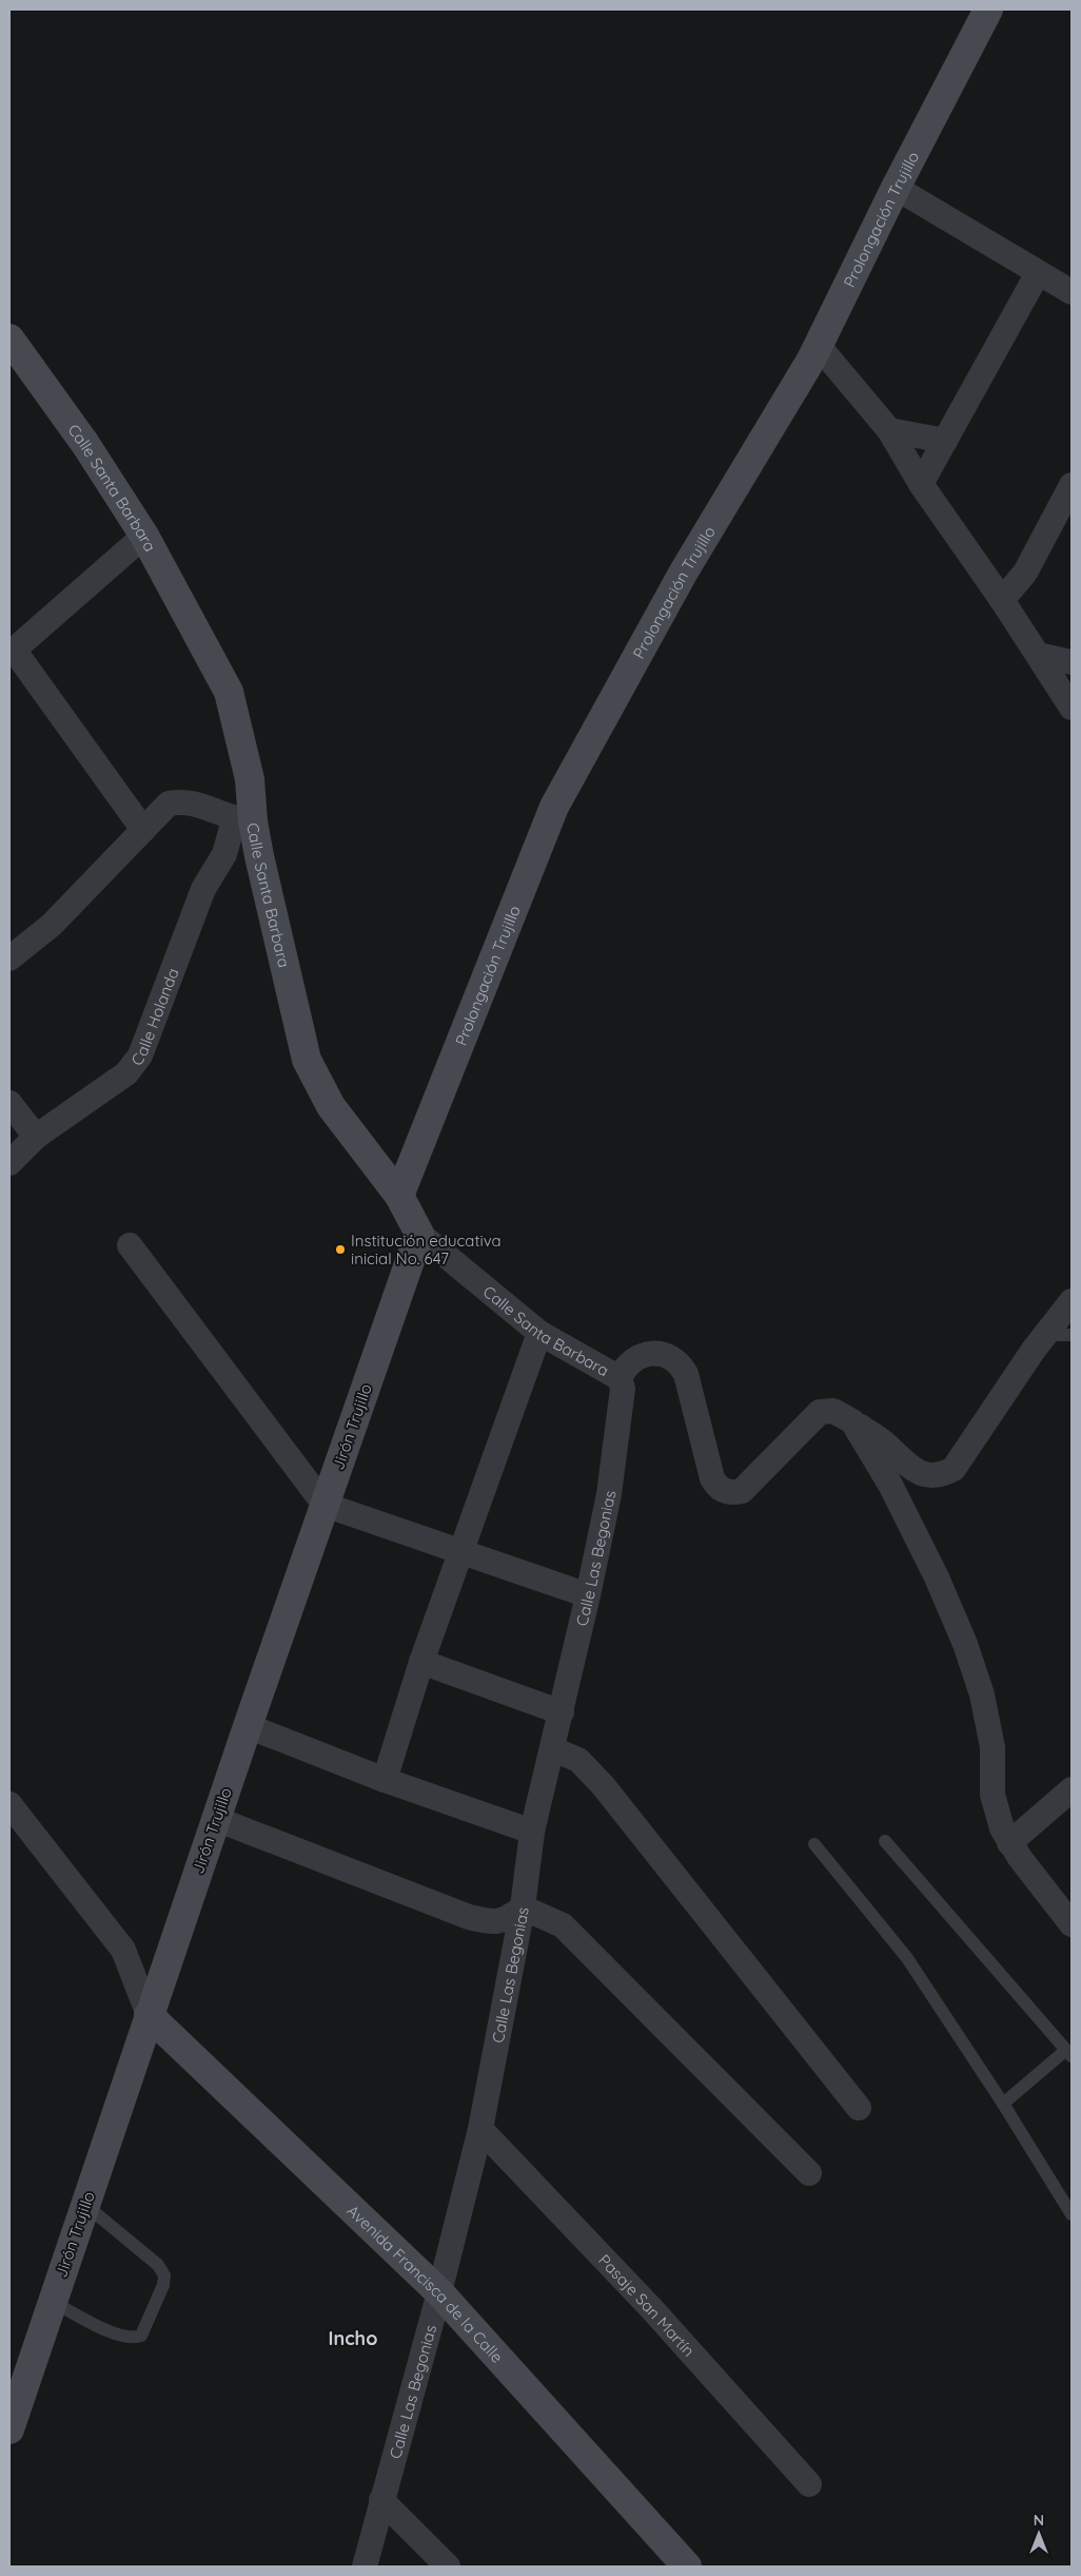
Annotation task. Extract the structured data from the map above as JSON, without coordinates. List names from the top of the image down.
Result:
{
  "streets": {
    "street": [
      "Prolongación Trujillo",
      "Calle Santa Barbara",
      "Calle Holanda",
      "Jirón Trujillo",
      "Calle Las Begonias",
      "Avenida Francisca de la Calle",
      "Pasaje San Martín"
    ]
  },
  "crossings": [
    ["Prolongación Trujillo", "Calle Santa Barbara"],
    ["Calle Santa Barbara", "Calle Holanda"],
    ["Calle Santa Barbara", "Jirón Trujillo"],
    ["Calle Santa Barbara", "Calle Las Begonias"],
    ["Jirón Trujillo", "Avenida Francisca de la Calle"],
    ["Calle Las Begonias", "Avenida Francisca de la Calle"],
    ["Calle Las Begonias", "Pasaje San Martín"]
  ],
  "districts": ["Incho"],
  "places": ["Institución educativa inicial No. 647"],
  "north": "top"
}
